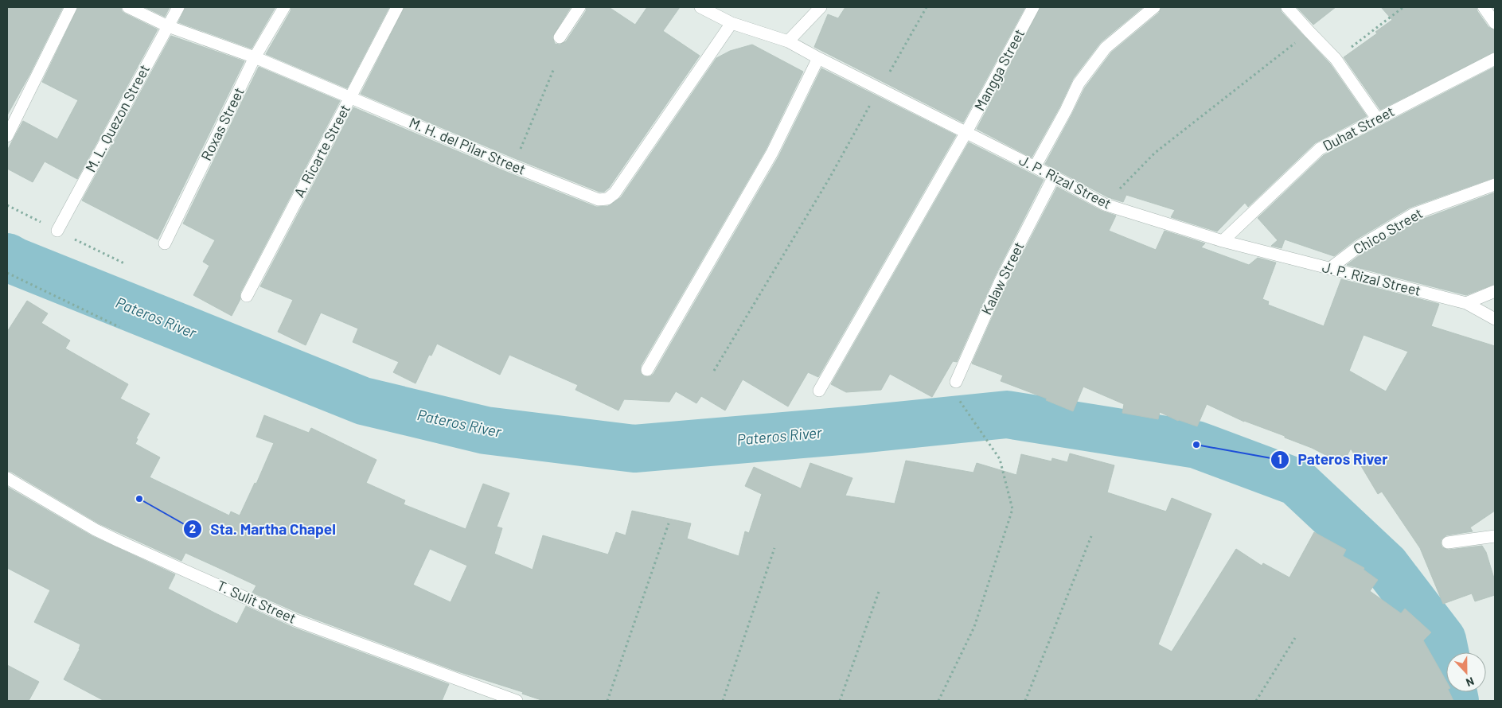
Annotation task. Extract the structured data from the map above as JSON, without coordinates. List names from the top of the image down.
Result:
{
  "streets": {
    "street": [
      "Mangga Street",
      "M. L. Quezon Street",
      "Roxas Street",
      "Duhat Street",
      "M. H. del Pilar Street",
      "A. Ricarte Street",
      "J. P. Rizal Street",
      "Chico Street",
      "Kalaw Street",
      "T. Sulit Street"
    ]
  },
  "crossings": [
    ["Mangga Street", "J. P. Rizal Street"],
    ["M. L. Quezon Street", "M. H. del Pilar Street"],
    ["Roxas Street", "M. H. del Pilar Street"],
    ["Duhat Street", "J. P. Rizal Street"],
    ["M. H. del Pilar Street", "A. Ricarte Street"],
    ["M. H. del Pilar Street", "J. P. Rizal Street"],
    ["J. P. Rizal Street", "Chico Street"],
    ["J. P. Rizal Street", "Kalaw Street"]
  ],
  "water": ["Pateros River"],
  "places": ["Pateros River", "Sta. Martha Chapel"],
  "north": "bottom"
}
